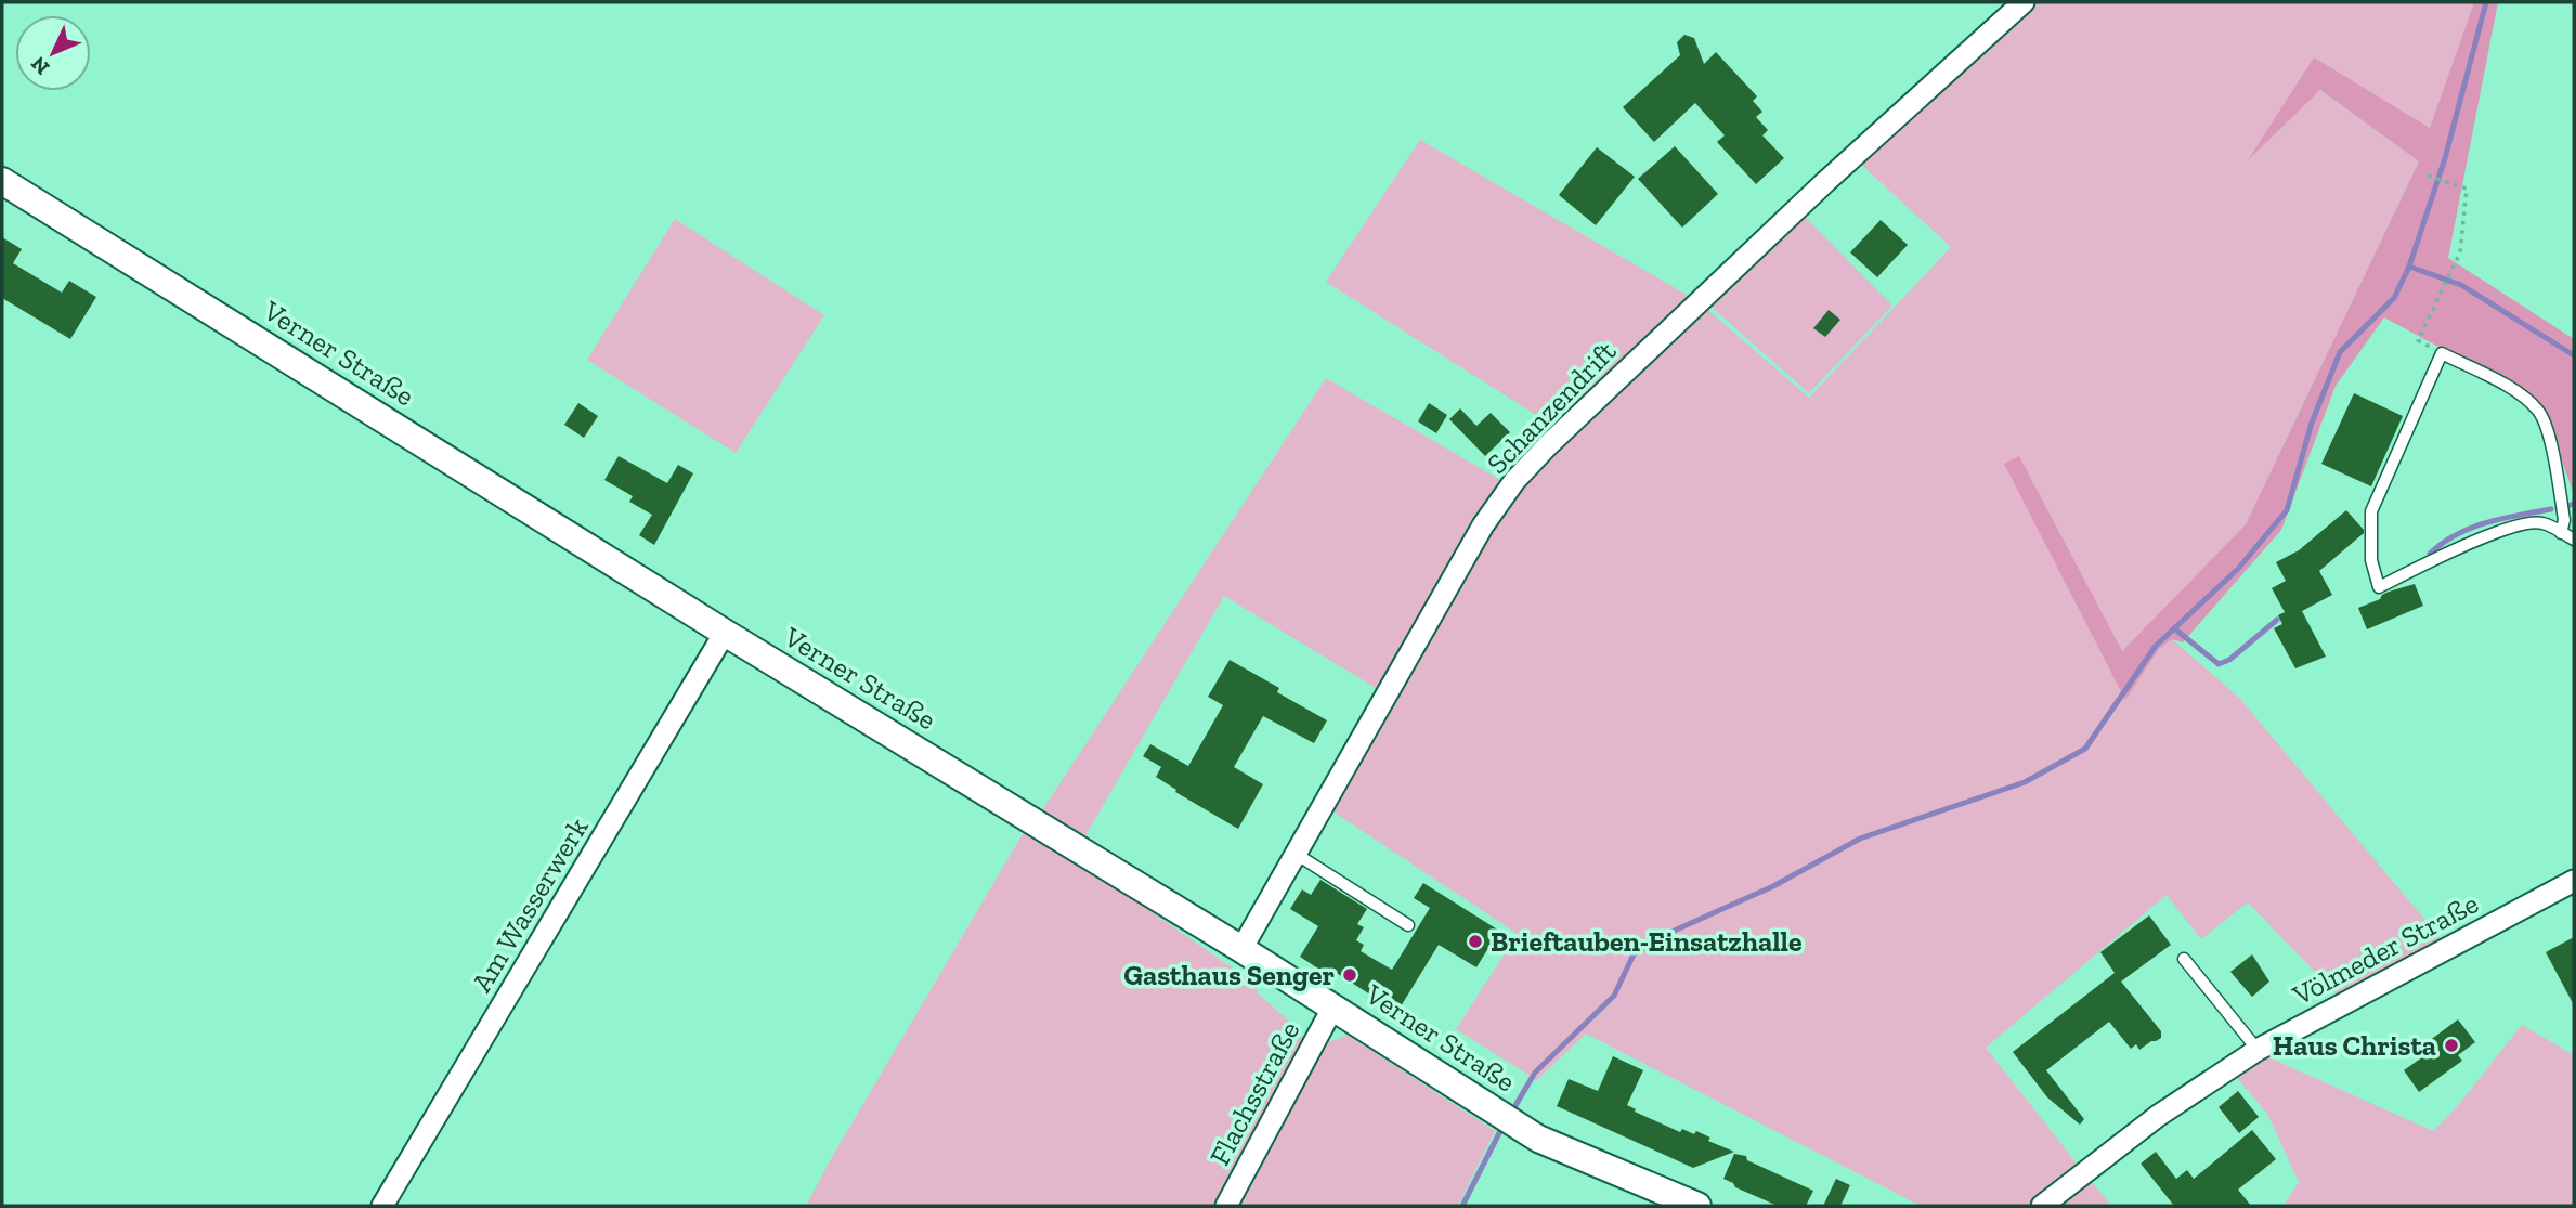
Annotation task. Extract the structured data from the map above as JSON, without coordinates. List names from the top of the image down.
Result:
{
  "streets": {
    "street": [
      "Verner Straße",
      "Schanzendrift",
      "Am Wasserwerk",
      "Völmeder Straße",
      "Flachsstraße"
    ]
  },
  "crossings": [
    ["Verner Straße", "Schanzendrift"],
    ["Verner Straße", "Am Wasserwerk"],
    ["Verner Straße", "Flachsstraße"]
  ],
  "places": ["Brieftauben-Einsatzhalle", "Gasthaus Senger", "Haus Christa"],
  "north": "bottom left"
}
